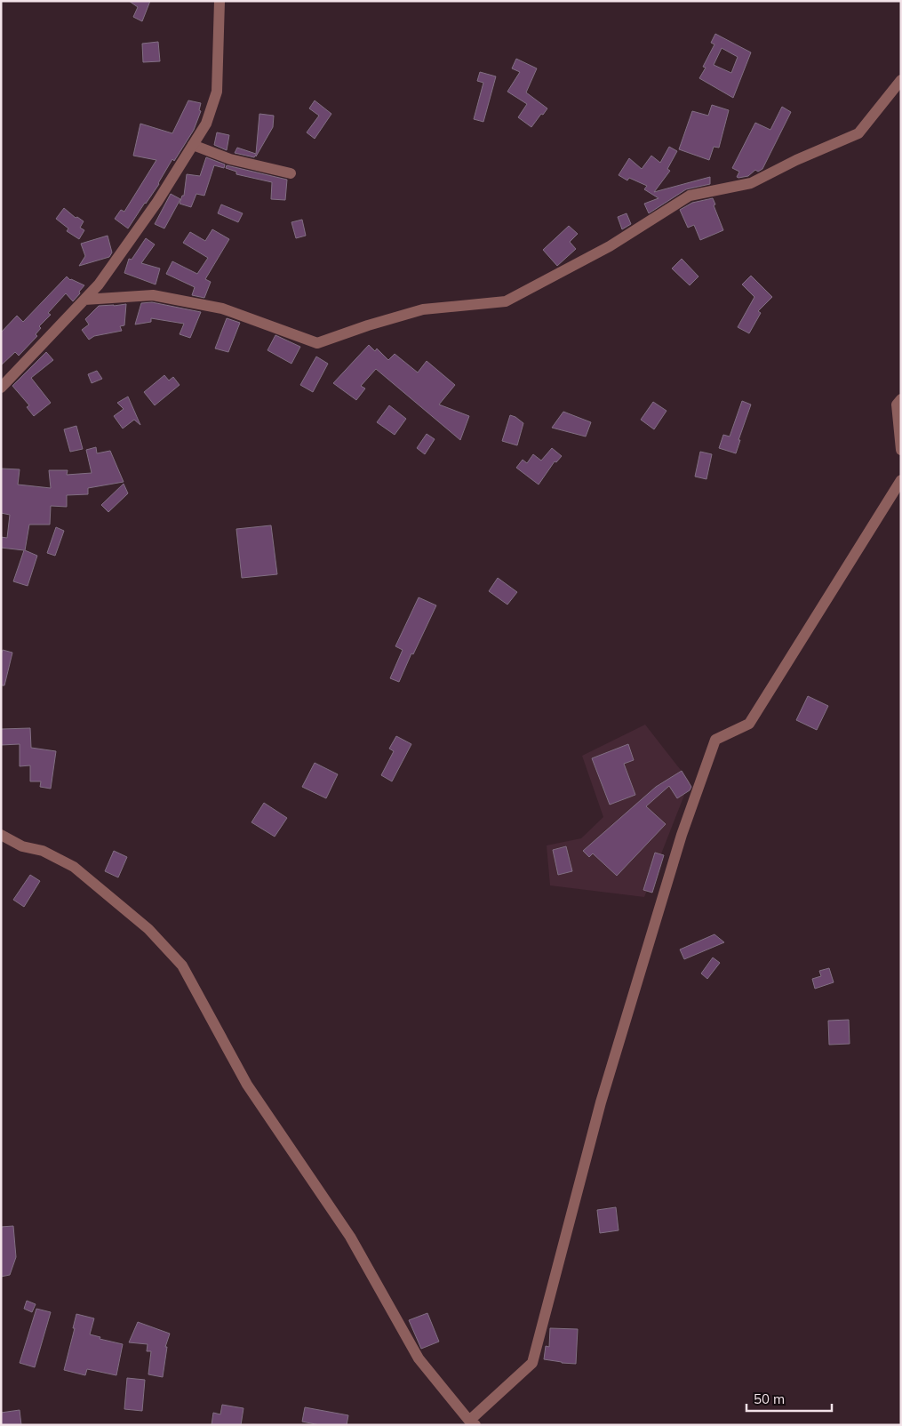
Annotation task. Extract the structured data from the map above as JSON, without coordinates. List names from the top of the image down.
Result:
{
  "scale_bar": "50 m"
}
